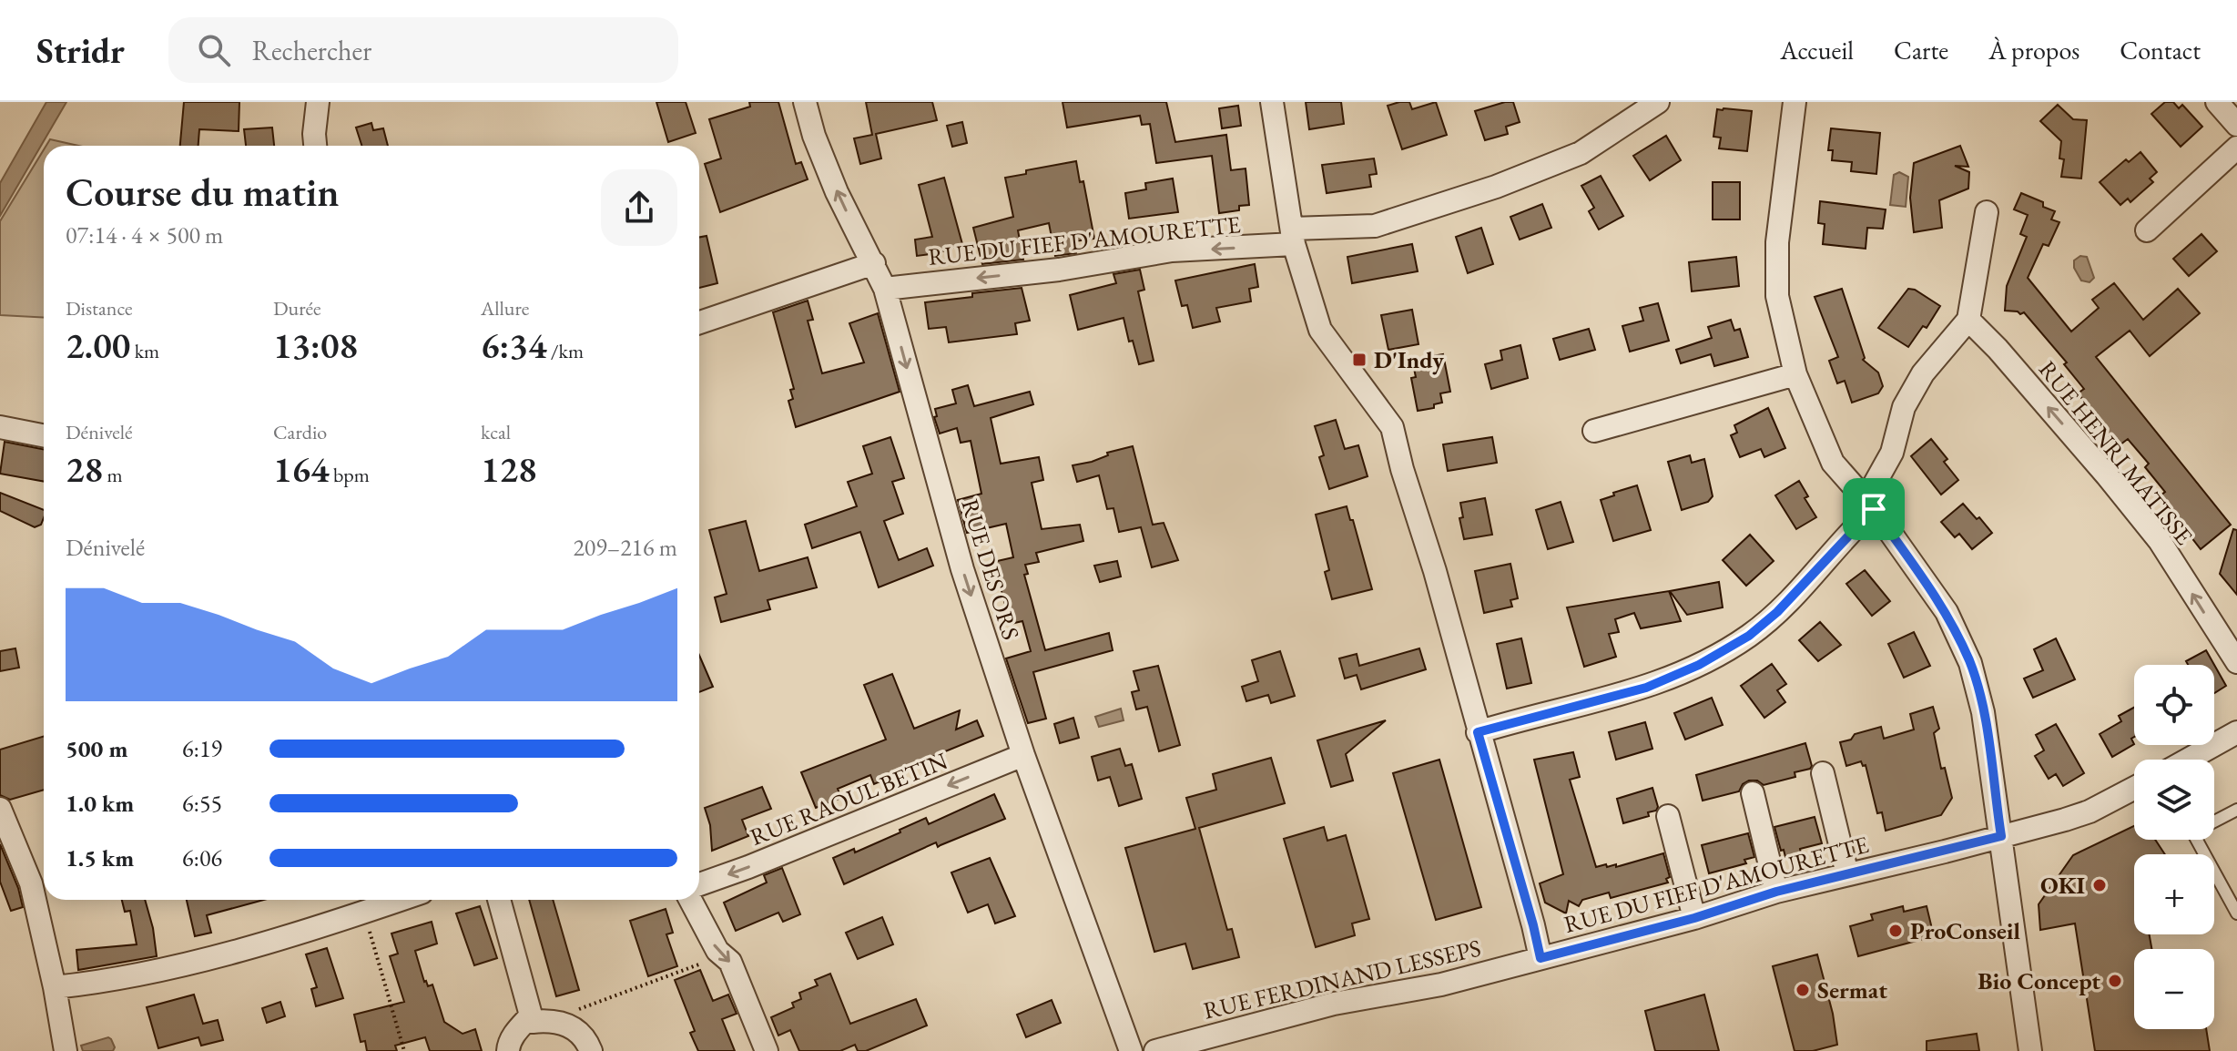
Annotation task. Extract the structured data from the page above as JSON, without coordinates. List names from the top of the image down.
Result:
{
  "streets": {
    "street": [
      "RUE DU FIEF D'AMOURETTE",
      "RUE HENRI MATISSE",
      "RUE DES ORS",
      "RUE RAOUL BETIN",
      "RUE FERDINAND LESSEPS"
    ]
  },
  "crossings": [
    ["RUE DU FIEF D'AMOURETTE", "RUE DES ORS"],
    ["RUE DU FIEF D'AMOURETTE", "RUE FERDINAND LESSEPS"],
    ["RUE DES ORS", "RUE RAOUL BETIN"]
  ],
  "one_way": ["RUE HENRI MATISSE", "RUE RAOUL BETIN"],
  "places": {
    "transit": ["D'Indy"],
    "other": [
      "OKI",
      "ProConseil",
      "Bio Concept",
      "Sermat"
    ]
  },
  "page": {
    "header": "Stridr",
    "search": "Rechercher",
    "nav": [
      "Accueil",
      "Carte",
      "À propos",
      "Contact"
    ],
    "heading": ["Course du matin", "07:14 · 4 × 500 m"],
    "stats": [
      ["Distance", "2.00 km"],
      ["Durée", "13:08"],
      ["Allure", "6:34 /km"],
      ["Dénivelé", "28 m"],
      ["Cardio", "164 bpm"],
      ["kcal", "128"]
    ],
    "chart": ["Dénivelé", "209–216 m"],
    "map_buttons": ["+", "−"],
    "list": [
      {
        "name": "500 m",
        "note": "6:19"
      },
      {
        "name": "1.0 km",
        "note": "6:55"
      },
      {
        "name": "1.5 km",
        "note": "6:06"
      }
    ]
  }
}
